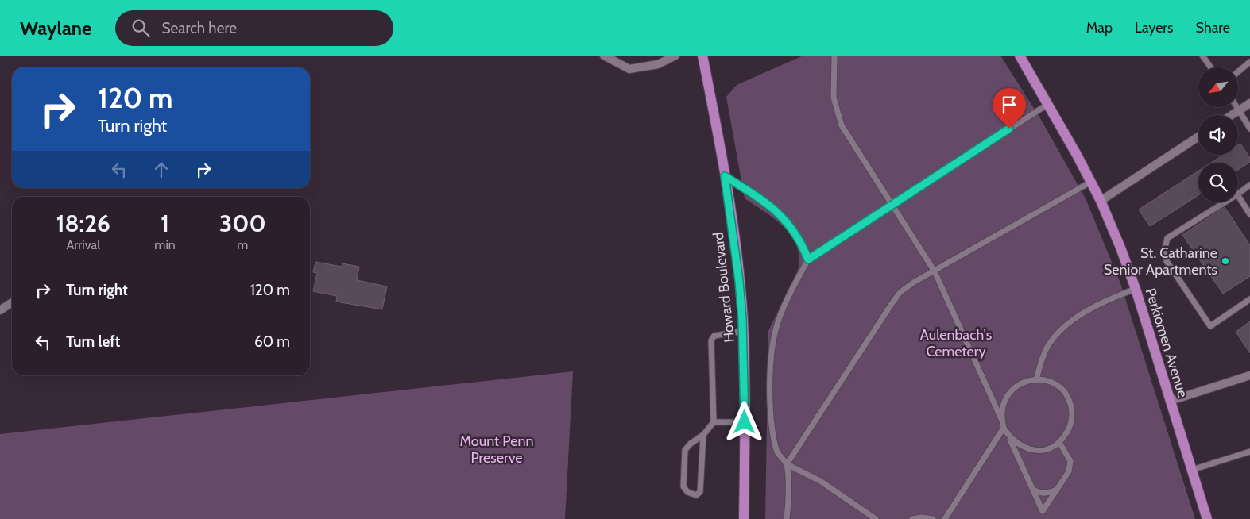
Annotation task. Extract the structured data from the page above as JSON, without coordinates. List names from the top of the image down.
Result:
{
  "streets": {
    "main road": ["Howard Boulevard", "Perkiomen Avenue"]
  },
  "parks": ["Aulenbach's Cemetery", "Mount Penn Preserve"],
  "places": ["St. Catharine Senior Apartments"],
  "north": "bottom left",
  "page": {
    "header": "Waylane",
    "search": "Search here",
    "nav": ["Map", "Layers", "Share"],
    "turn": ["120 m", "Turn right"],
    "eta": [
      "18:26",
      "Arrival",
      "1",
      "min",
      "300",
      "m"
    ],
    "list": [
      {
        "name": "Turn right",
        "value": "120 m"
      },
      {
        "name": "Turn left",
        "value": "60 m"
      }
    ]
  }
}
